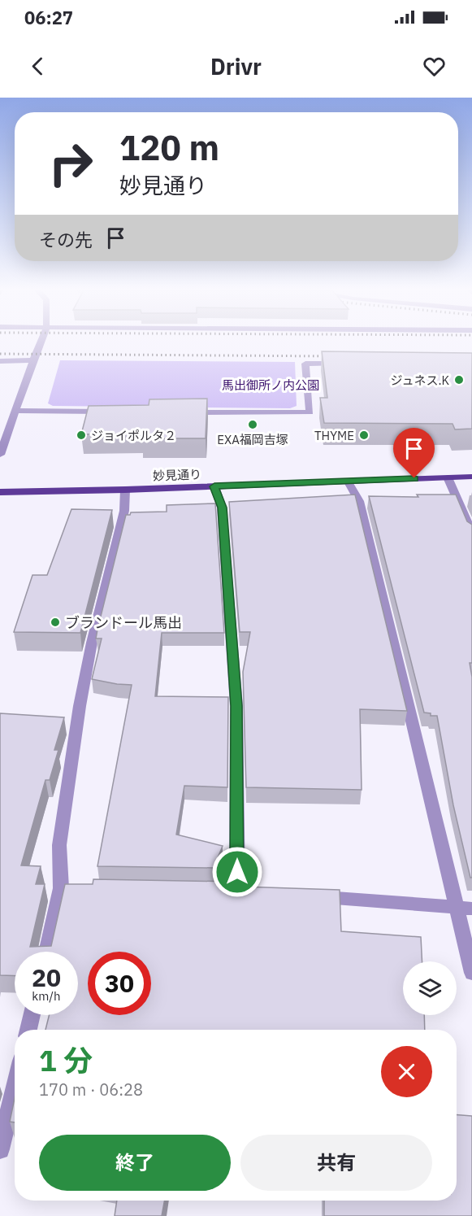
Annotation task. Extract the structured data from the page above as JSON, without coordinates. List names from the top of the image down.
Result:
{
  "streets": {
    "main road": ["妙見通り"]
  },
  "parks": ["馬出御所ノ内公園"],
  "places": [
    "ジュネス.K",
    "EXA福岡吉塚",
    "ジョイポルタ２",
    "THYME",
    "ブランドール馬出"
  ],
  "page": {
    "status": "06:27",
    "header": "Drivr",
    "turn": ["120 m", "妙見通り"],
    "then": "その先",
    "speed": "20 km/h",
    "limit": "30",
    "heading": ["1 分", "170 m · 06:28"],
    "buttons": ["終了", "共有"]
  }
}
